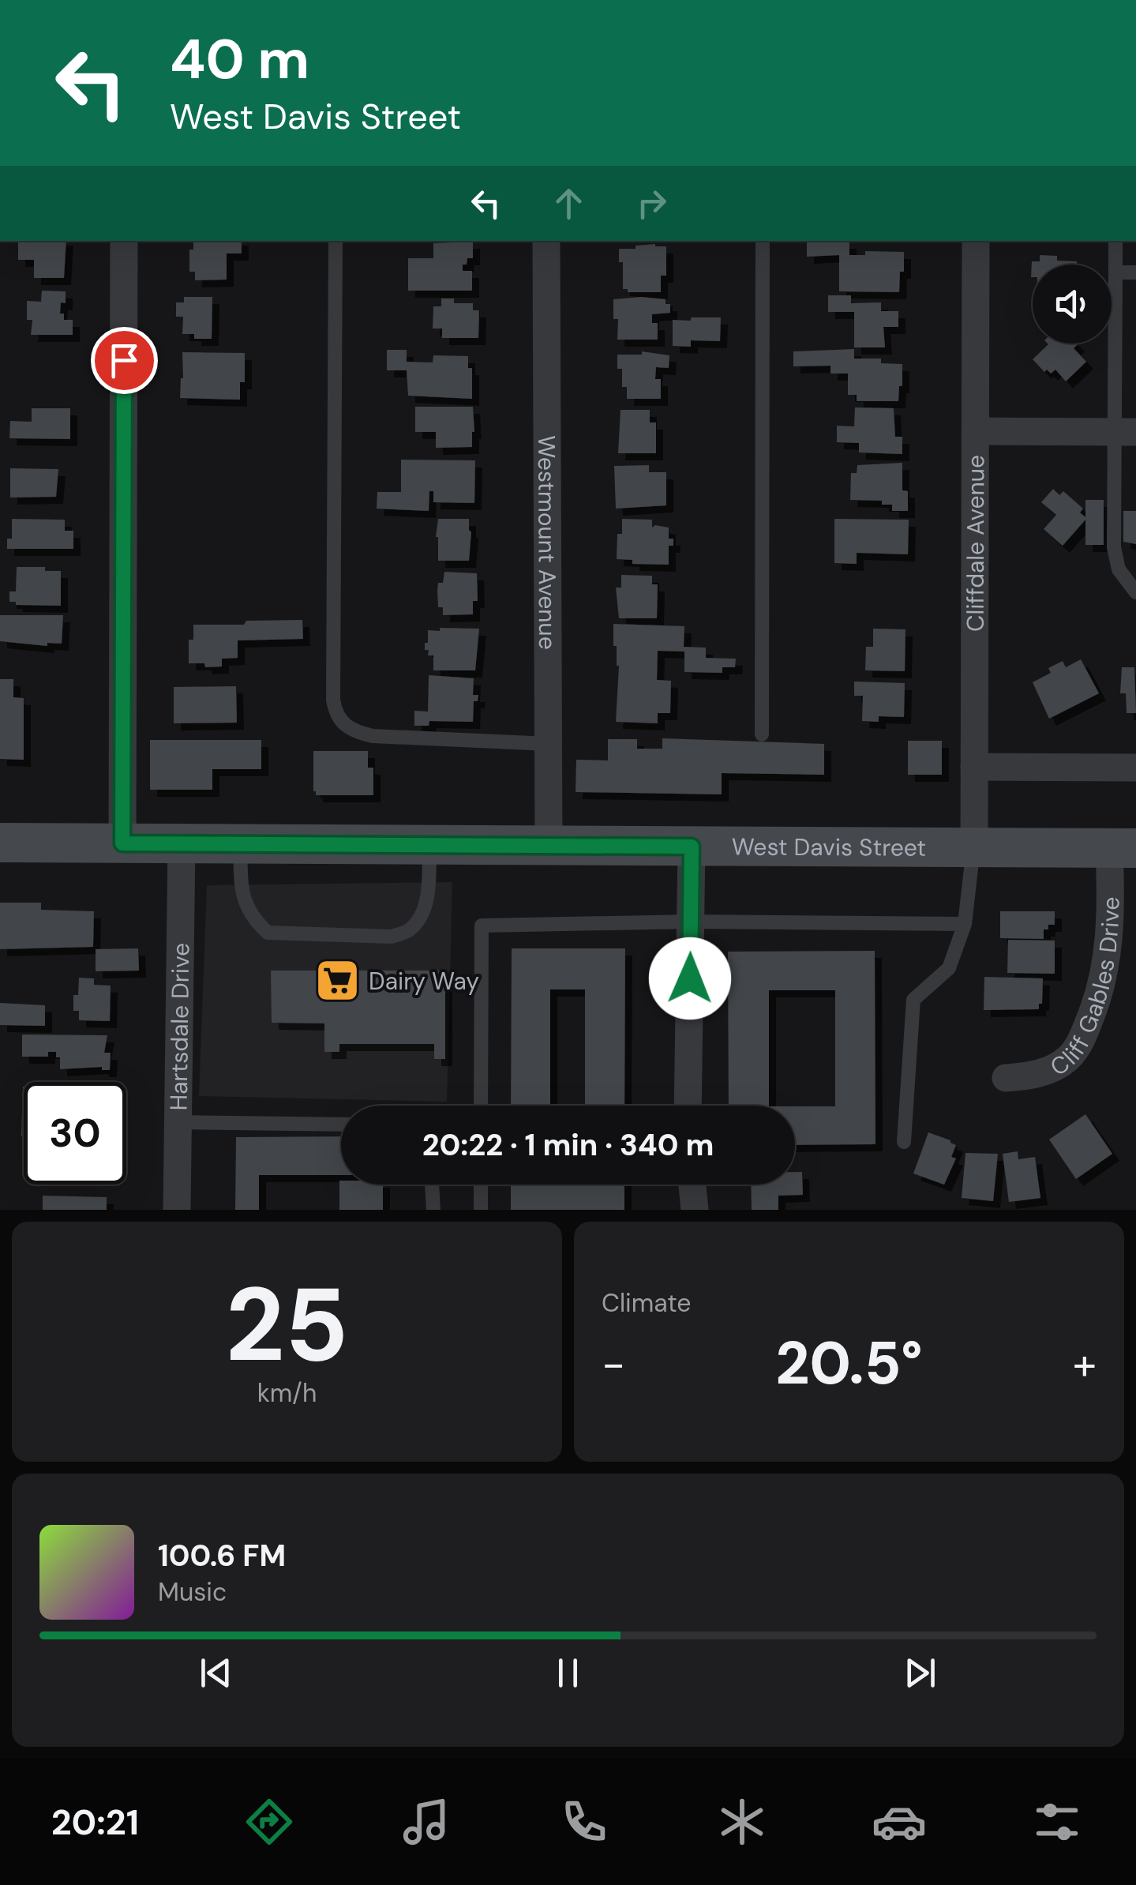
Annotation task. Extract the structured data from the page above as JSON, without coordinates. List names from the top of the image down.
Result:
{
  "streets": {
    "main road": ["West Davis Street"],
    "street": [
      "Westmount Avenue",
      "Cliffdale Avenue",
      "Cliff Gables Drive",
      "Hartsdale Drive"
    ]
  },
  "crossings": [
    ["Westmount Avenue", "West Davis Street"],
    ["Cliffdale Avenue", "West Davis Street"],
    ["West Davis Street", "Cliff Gables Drive"],
    ["West Davis Street", "Hartsdale Drive"]
  ],
  "places": {
    "supermarket": ["Dairy Way"]
  },
  "page": {
    "turn": ["40 m", "West Davis Street"],
    "limit": "30",
    "trip": "20:22 · 1 min · 340 m",
    "tile": [
      ["25", "km/h"],
      "Climate"
    ],
    "heat": ["−", "20.5°", "+"],
    "song": ["100.6 FM", "Music"],
    "tabs": "20:21"
  }
}
